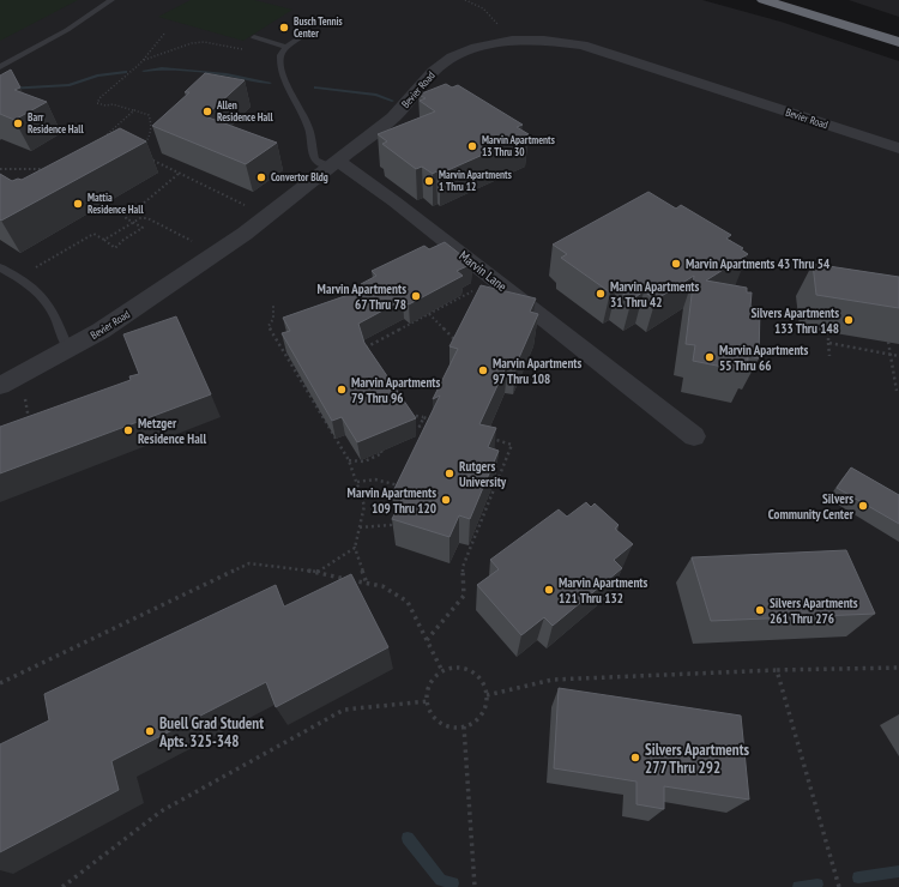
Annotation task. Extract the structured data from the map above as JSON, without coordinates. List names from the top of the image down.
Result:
{
  "streets": {
    "street": ["Bevier Road", "Marvin Lane"]
  },
  "crossings": [
    ["Bevier Road", "Marvin Lane"]
  ],
  "places": [
    "Busch Tennis Center",
    "Allen Residence Hall",
    "Barr Residence Hall",
    "Marvin Apartments 13 Thru 30",
    "Convertor Bldg",
    "Marvin Apartments 1 Thru 12",
    "Mattia Residence Hall",
    "Marvin Apartments 43 Thru 54",
    "Marvin Apartments 31 Thru 42",
    "Marvin Apartments 67 Thru 78",
    "Silvers Apartments 133 Thru 148",
    "Marvin Apartments 55 Thru 66",
    "Marvin Apartments 97 Thru 108",
    "Marvin Apartments 79 Thru 96",
    "Metzger Residence Hall",
    "Rutgers University",
    "Marvin Apartments 109 Thru 120",
    "Silvers Community Center",
    "Marvin Apartments 121 Thru 132",
    "Silvers Apartments 261 Thru 276",
    "Buell Grad Student Apts. 325-348",
    "Silvers Apartments 277 Thru 292"
  ]
}
